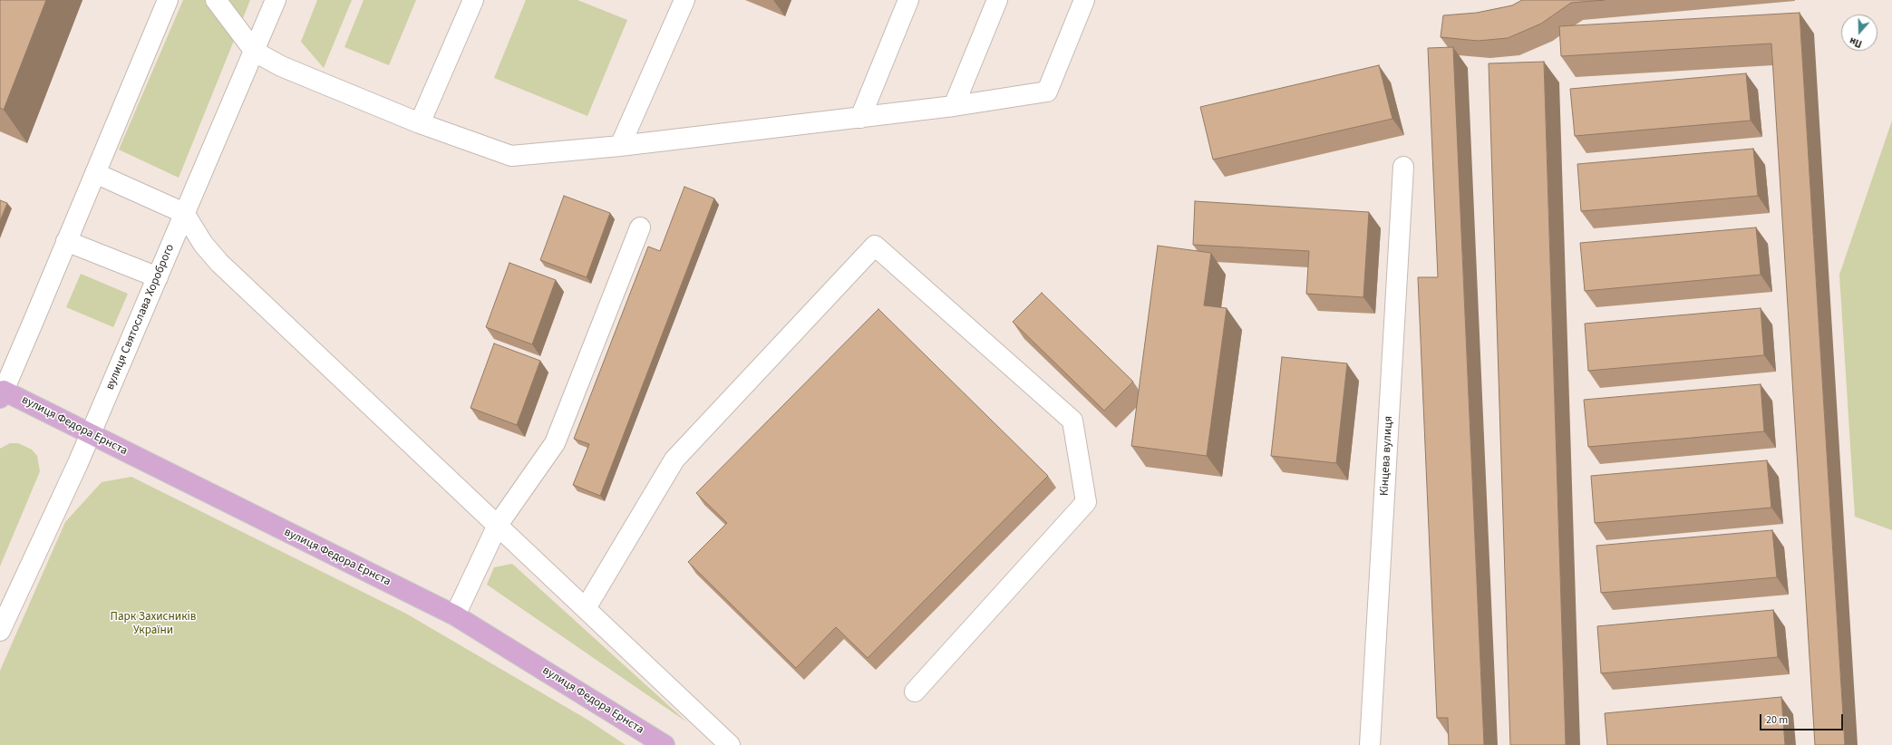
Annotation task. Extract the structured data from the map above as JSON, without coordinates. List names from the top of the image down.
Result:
{
  "streets": {
    "main road": ["вулиця Федора Ернста"],
    "street": ["вулиця Святослава Хороброго", "Кінцева вулиця"]
  },
  "crossings": [
    ["вулиця Святослава Хороброго", "вулиця Федора Ернста"]
  ],
  "parks": ["Парк Захисників України"],
  "scale_bar": "20 m",
  "north": "bottom"
}
